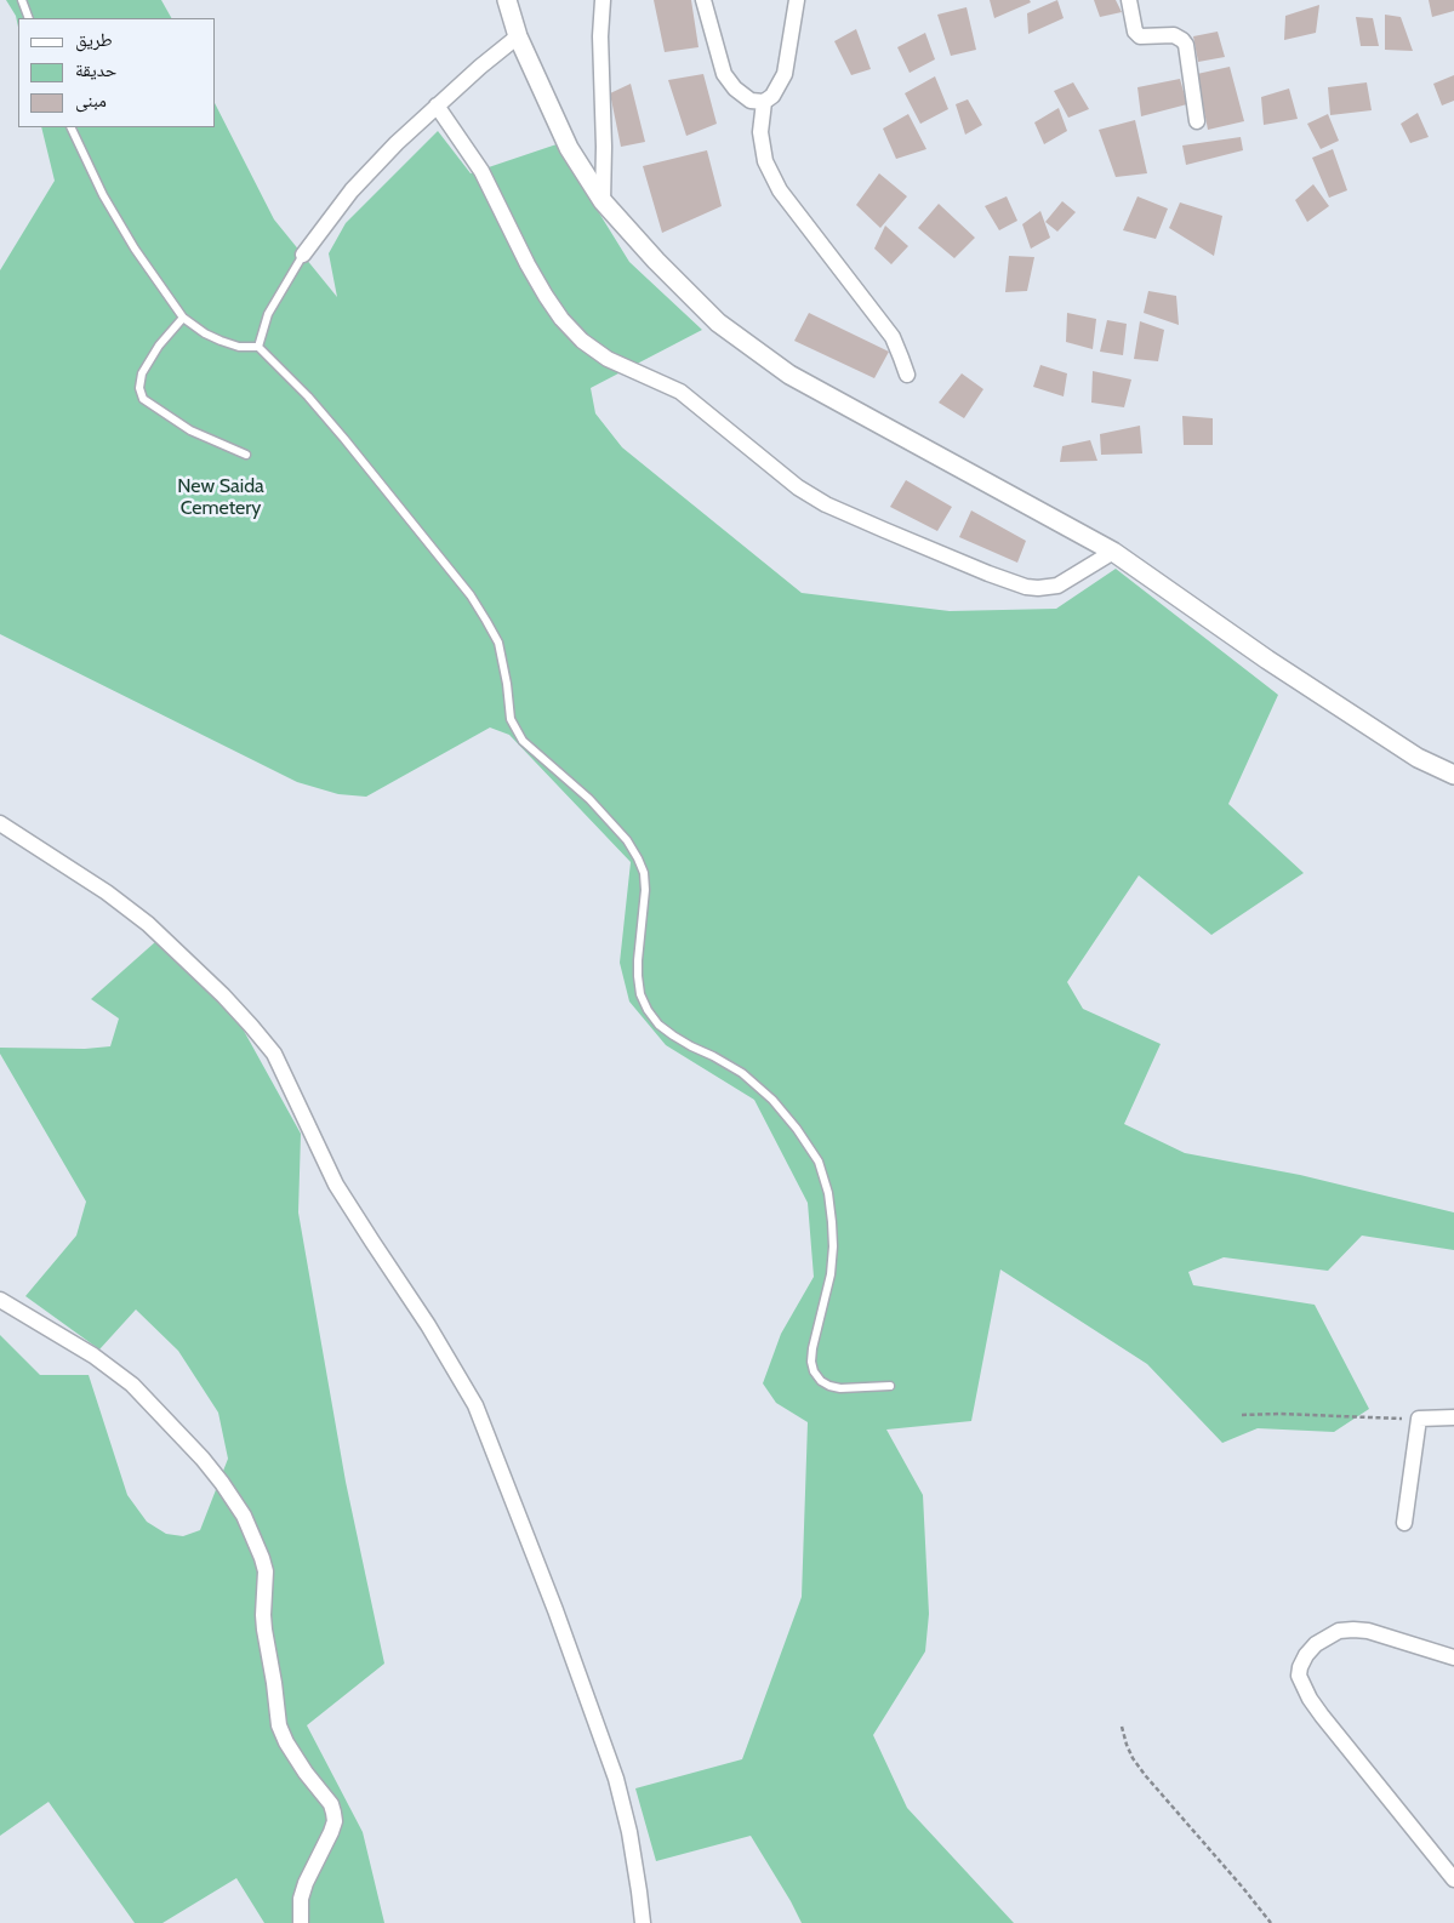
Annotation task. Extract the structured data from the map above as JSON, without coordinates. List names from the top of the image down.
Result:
{
  "parks": ["New Saida Cemetery"],
  "legend": ["طريق", "حديقة", "مبنى"]
}
